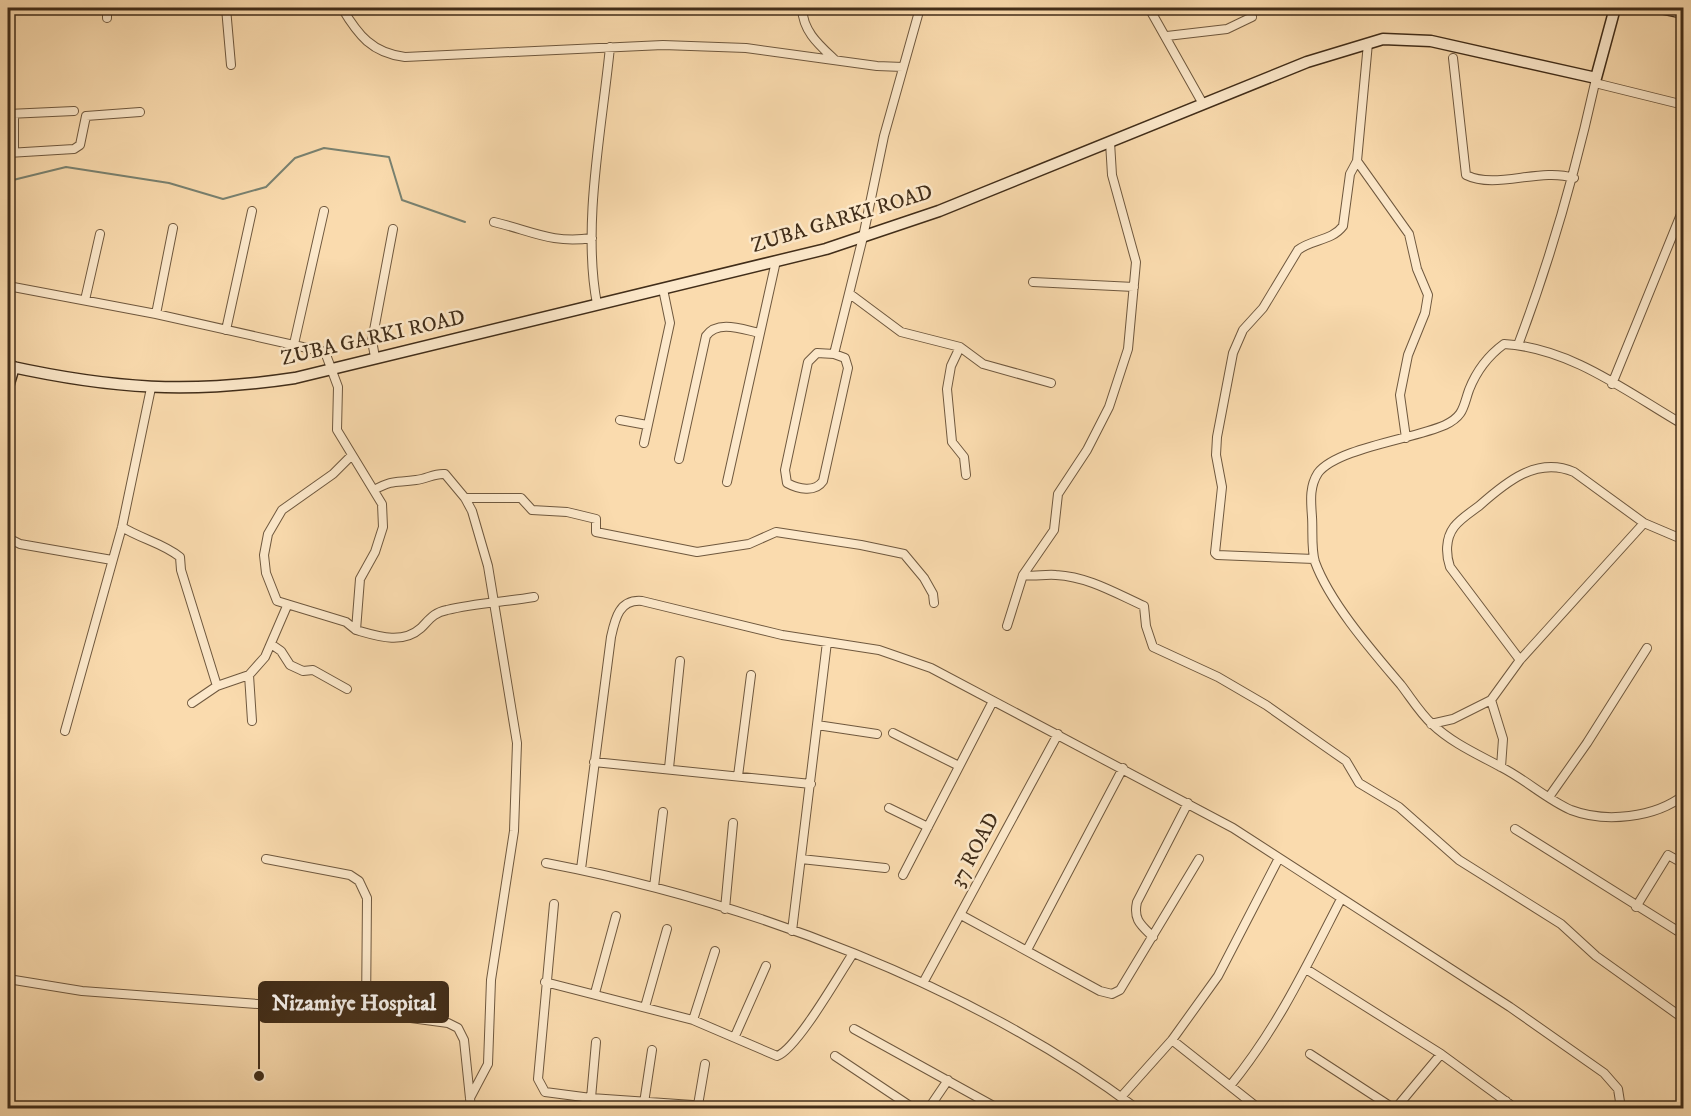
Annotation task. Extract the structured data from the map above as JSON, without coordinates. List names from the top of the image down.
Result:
{
  "streets": {
    "main road": ["ZUBA GARKI ROAD"],
    "street": ["37 ROAD"]
  },
  "places": ["Nizamiye Hospital"]
}
